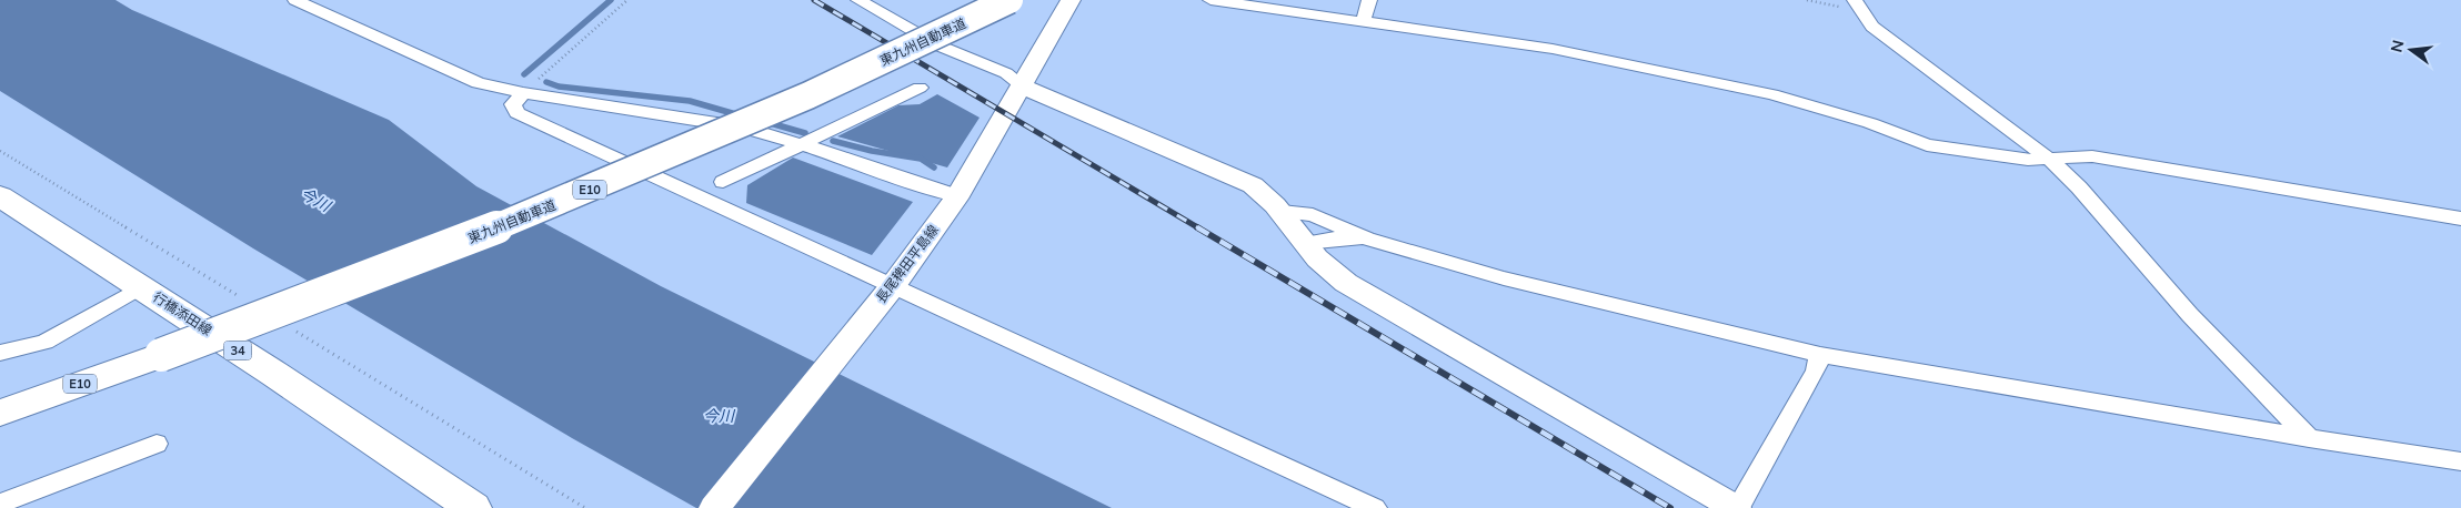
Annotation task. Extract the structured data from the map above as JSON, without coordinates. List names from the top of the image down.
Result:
{
  "streets": {
    "main road": [
      "東九州自動車道",
      "E10",
      "行橋添田線",
      "34"
    ],
    "street": ["長尾稗田平島線"]
  },
  "water": ["今川"],
  "north": "left"
}
